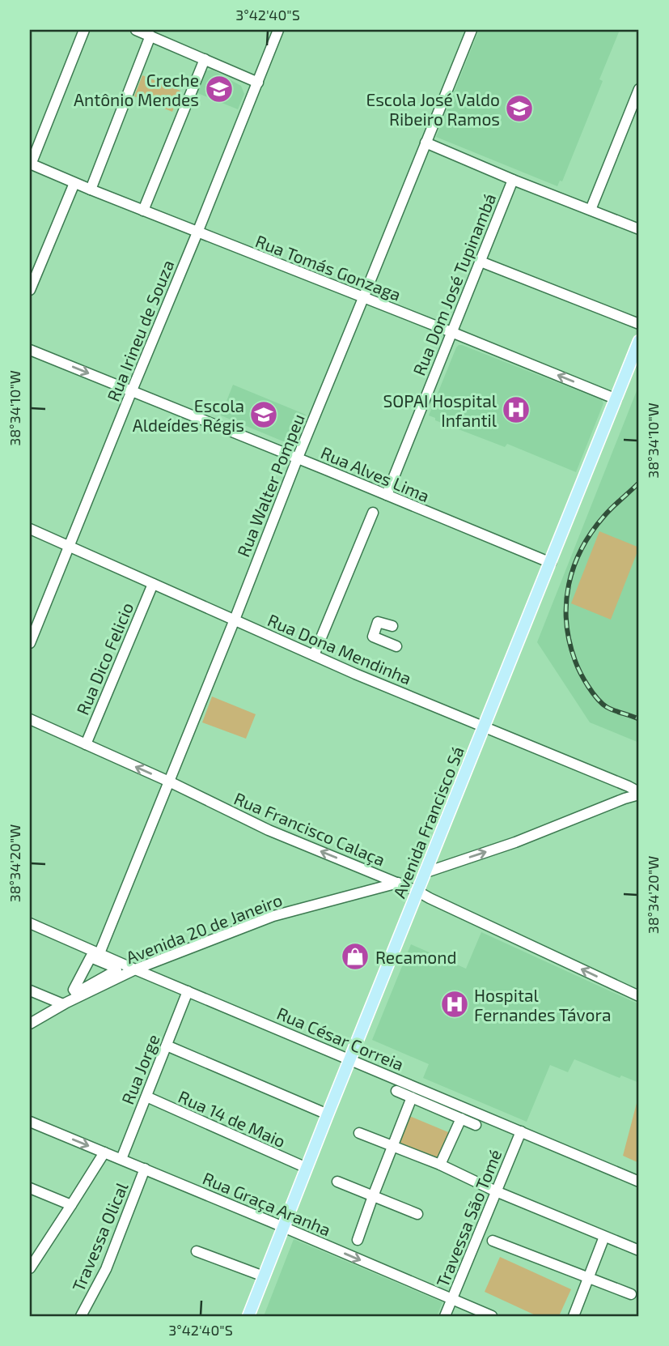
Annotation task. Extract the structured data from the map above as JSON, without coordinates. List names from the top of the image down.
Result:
{
  "streets": {
    "main road": ["Avenida Francisco Sá"],
    "street": [
      "Rua Tomás Gonzaga",
      "Rua Dom José Tupinambá",
      "Rua Irineu de Souza",
      "Rua Alves Lima",
      "Rua Walter Pompeu",
      "Rua Dona Mendinha",
      "Rua Dico Felicio",
      "Rua Francisco Calaça",
      "Avenida 20 de Janeiro",
      "Rua César Correia",
      "Rua Jorge",
      "Rua 14 de Maio",
      "Rua Graça Aranha",
      "Travessa São Tomé",
      "Travessa Olical"
    ]
  },
  "crossings": [
    ["Rua Tomás Gonzaga", "Rua Dom José Tupinambá"],
    ["Rua Tomás Gonzaga", "Rua Irineu de Souza"],
    ["Rua Tomás Gonzaga", "Rua Walter Pompeu"],
    ["Rua Tomás Gonzaga", "Avenida Francisco Sá"],
    ["Rua Dom José Tupinambá", "Rua Alves Lima"],
    ["Rua Irineu de Souza", "Rua Alves Lima"],
    ["Rua Irineu de Souza", "Rua Dona Mendinha"],
    ["Rua Alves Lima", "Rua Walter Pompeu"],
    ["Rua Alves Lima", "Avenida Francisco Sá"],
    ["Rua Walter Pompeu", "Rua Dona Mendinha"],
    ["Rua Walter Pompeu", "Rua Francisco Calaça"],
    ["Rua Walter Pompeu", "Rua César Correia"],
    ["Rua Dona Mendinha", "Rua Dico Felicio"],
    ["Rua Dona Mendinha", "Avenida Francisco Sá"],
    ["Rua Dico Felicio", "Rua Francisco Calaça"],
    ["Avenida Francisco Sá", "Rua Francisco Calaça"],
    ["Avenida Francisco Sá", "Rua César Correia"],
    ["Avenida Francisco Sá", "Rua 14 de Maio"],
    ["Avenida Francisco Sá", "Rua Graça Aranha"],
    ["Rua Francisco Calaça", "Avenida 20 de Janeiro"],
    ["Avenida 20 de Janeiro", "Rua César Correia"],
    ["Rua César Correia", "Rua Jorge"],
    ["Rua César Correia", "Travessa São Tomé"],
    ["Rua Jorge", "Rua 14 de Maio"],
    ["Rua Jorge", "Rua Graça Aranha"],
    ["Rua Graça Aranha", "Travessa São Tomé"],
    ["Rua Graça Aranha", "Travessa Olical"]
  ],
  "one_way": ["Rua Francisco Calaça"],
  "places": {
    "school or university": ["Creche Antônio Mendes", "Escola José Valdo Ribeiro Ramos", "Escola Aldeídes Régis"],
    "hospital": ["SOPAI Hospital Infantil", "Hospital Fernandes Távora"],
    "shop": ["Recamond"]
  },
  "coordinates": ["3°42'40\"S", "38°34'10\"W", "38°34'20\"W"]
}
